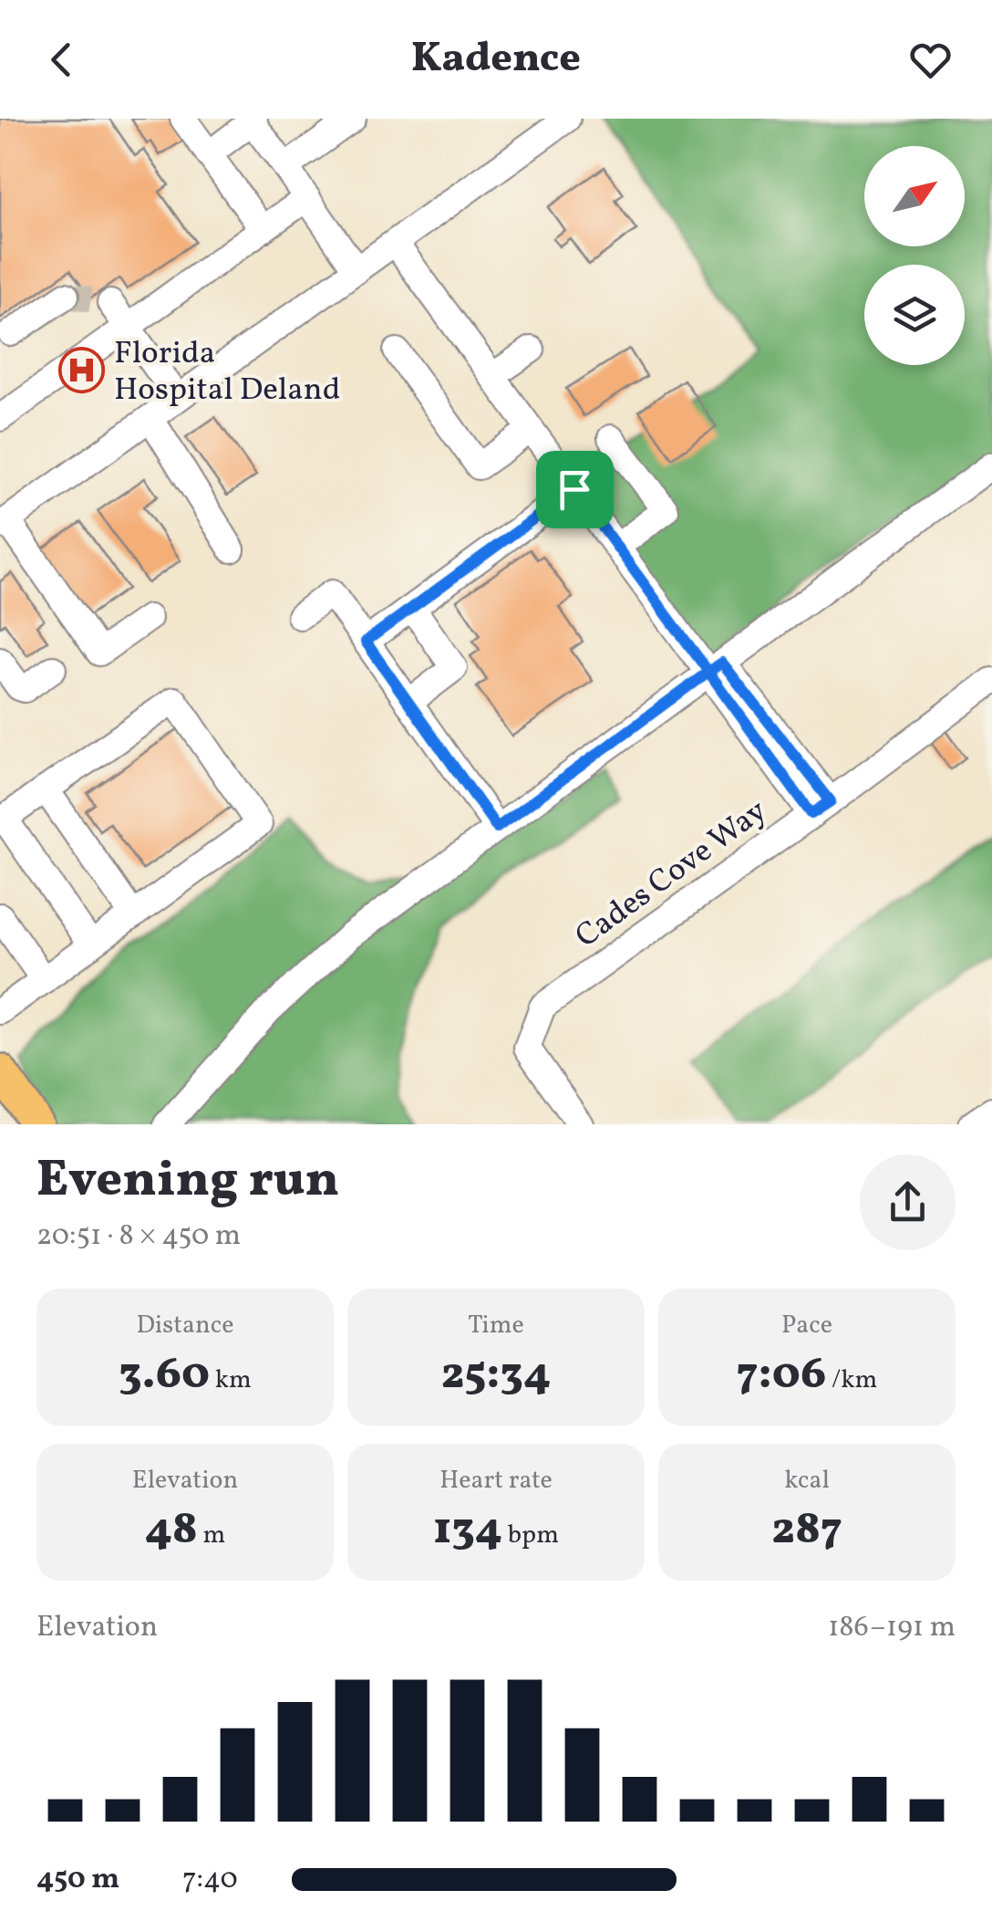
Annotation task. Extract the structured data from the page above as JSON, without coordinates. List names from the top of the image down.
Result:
{
  "streets": {
    "street": ["Cades Cove Way"]
  },
  "places": {
    "hospital": ["Florida Hospital Deland"]
  },
  "north": "top right",
  "page": {
    "header": "Kadence",
    "heading": ["Evening run", "20:51 · 8 × 450 m"],
    "stats": [
      ["Distance", "3.60 km"],
      ["Time", "25:34"],
      ["Pace", "7:06 /km"],
      ["Elevation", "48 m"],
      ["Heart rate", "134 bpm"],
      ["kcal", "287"]
    ],
    "chart": ["Elevation", "186–191 m"],
    "list": [
      {
        "name": "450 m",
        "note": "7:40"
      }
    ]
  }
}
